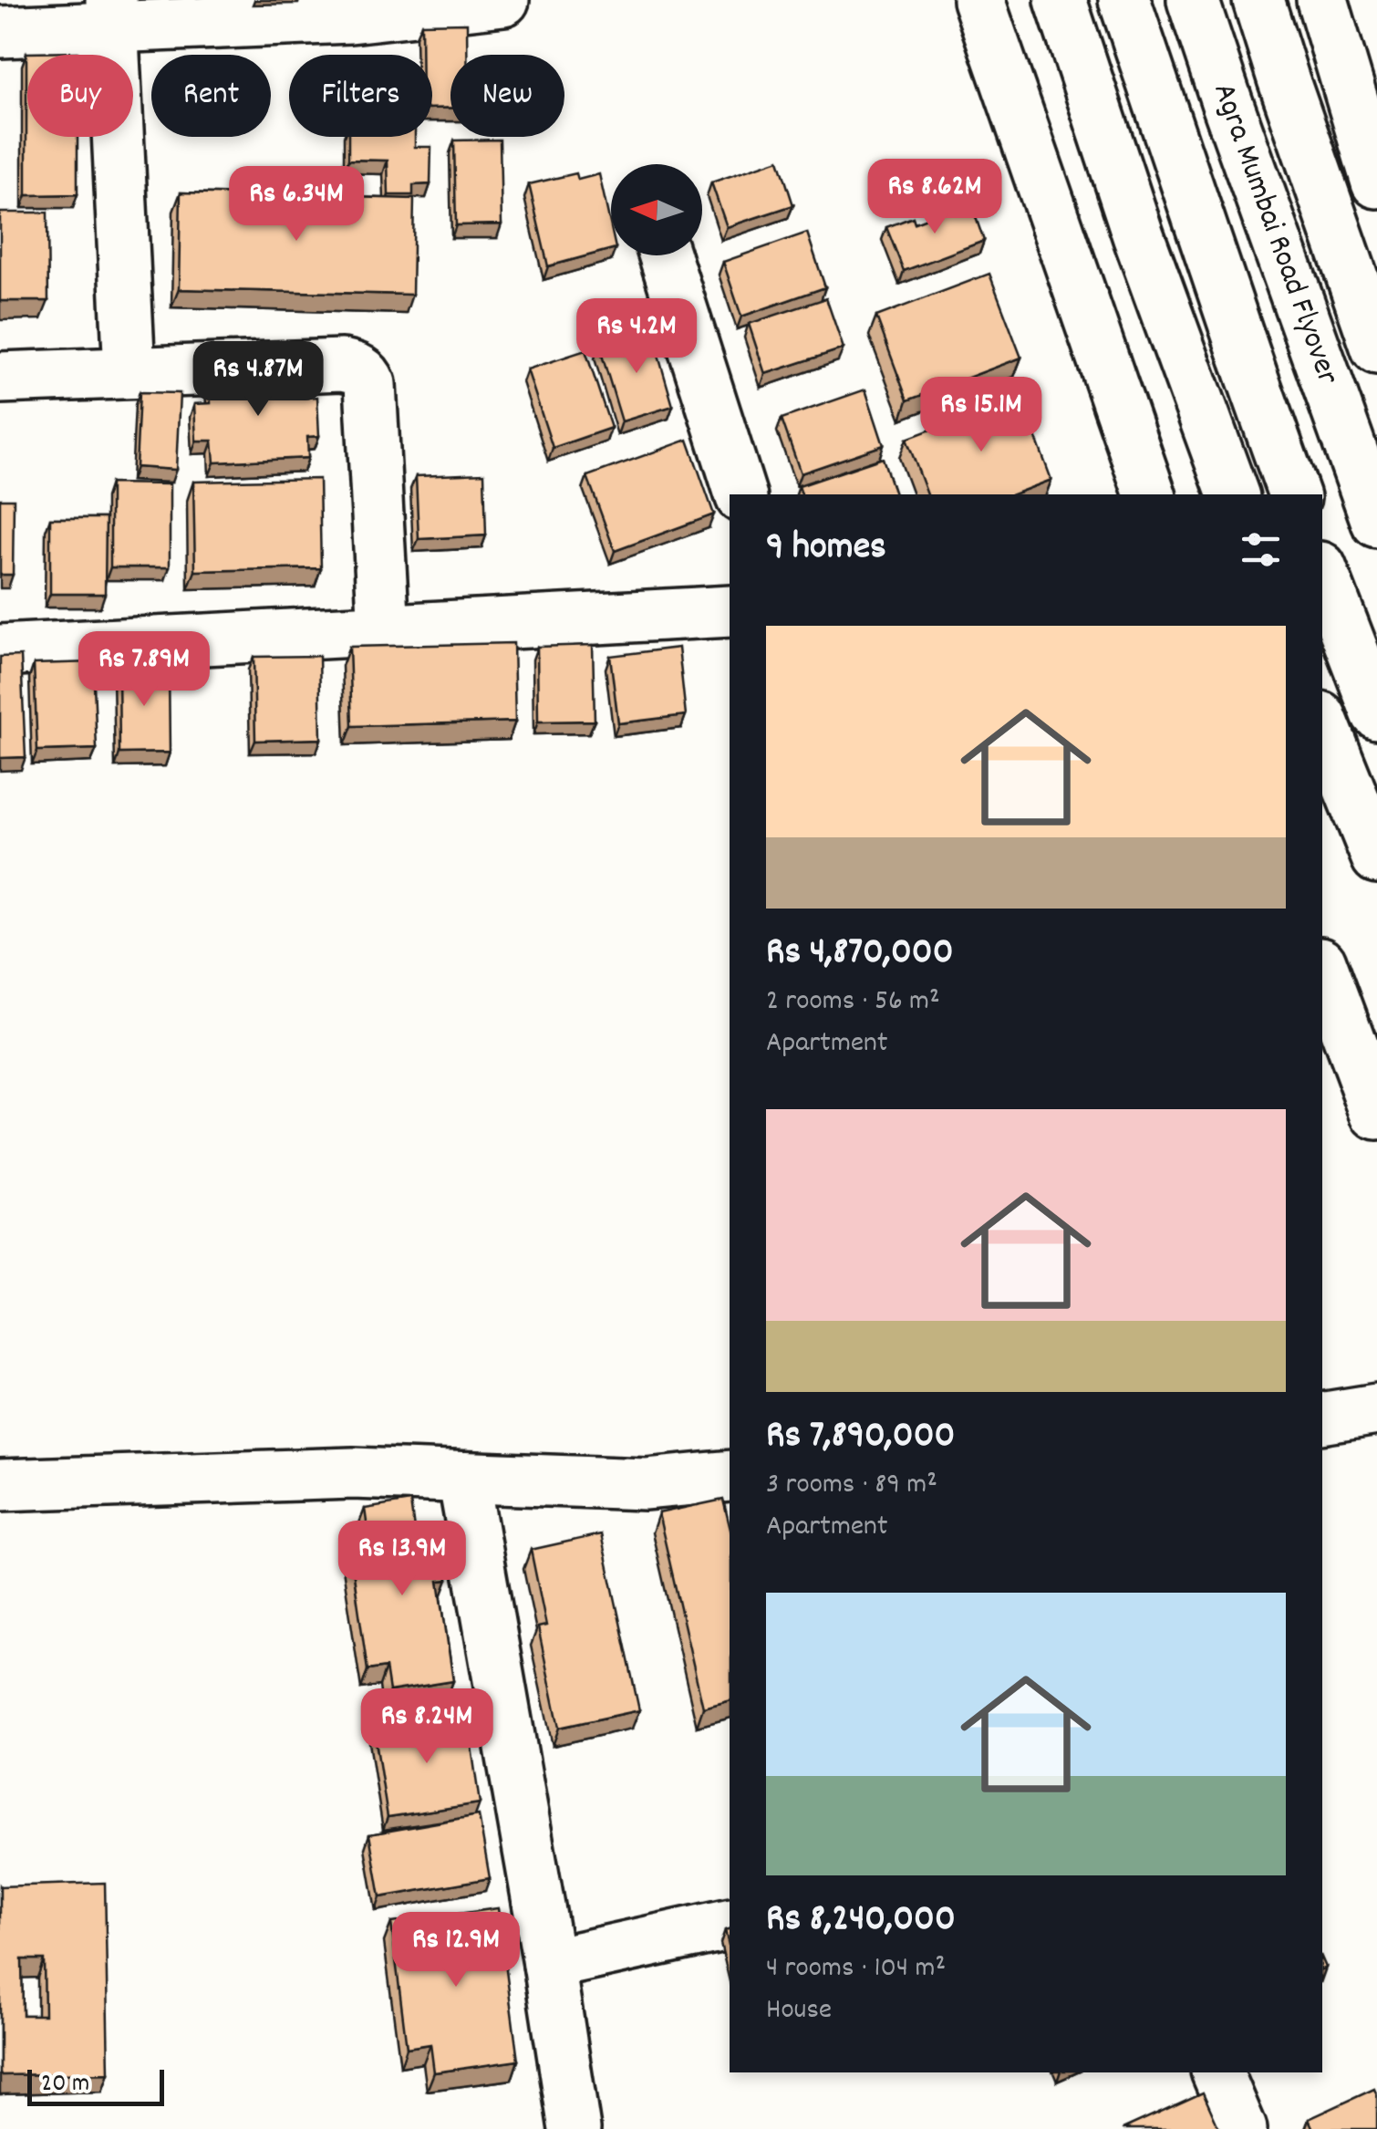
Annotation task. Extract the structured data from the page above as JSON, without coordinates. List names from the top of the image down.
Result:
{
  "streets": {
    "main road": ["Agra Mumbai Road Flyover"]
  },
  "scale_bar": "20 m",
  "north": "left",
  "page": {
    "chip": [
      "Buy",
      "Rent",
      "Filters",
      "New"
    ],
    "price": [
      "Rs 8.62M",
      "Rs 6.34M",
      "Rs 4.2M",
      "Rs 4.87M",
      "Rs 15.1M",
      "Rs 7.89M",
      "Rs 13.9M",
      "Rs 8.24M",
      "Rs 12.9M"
    ],
    "heading": "9 homes",
    "list": [
      {
        "name": "Rs 4,870,000",
        "note": "2 rooms · 56 m² · Apartment"
      },
      {
        "name": "Rs 7,890,000",
        "note": "3 rooms · 89 m² · Apartment"
      },
      {
        "name": "Rs 8,240,000",
        "note": "4 rooms · 104 m² · House"
      }
    ],
    "scale": "20 m"
  }
}
